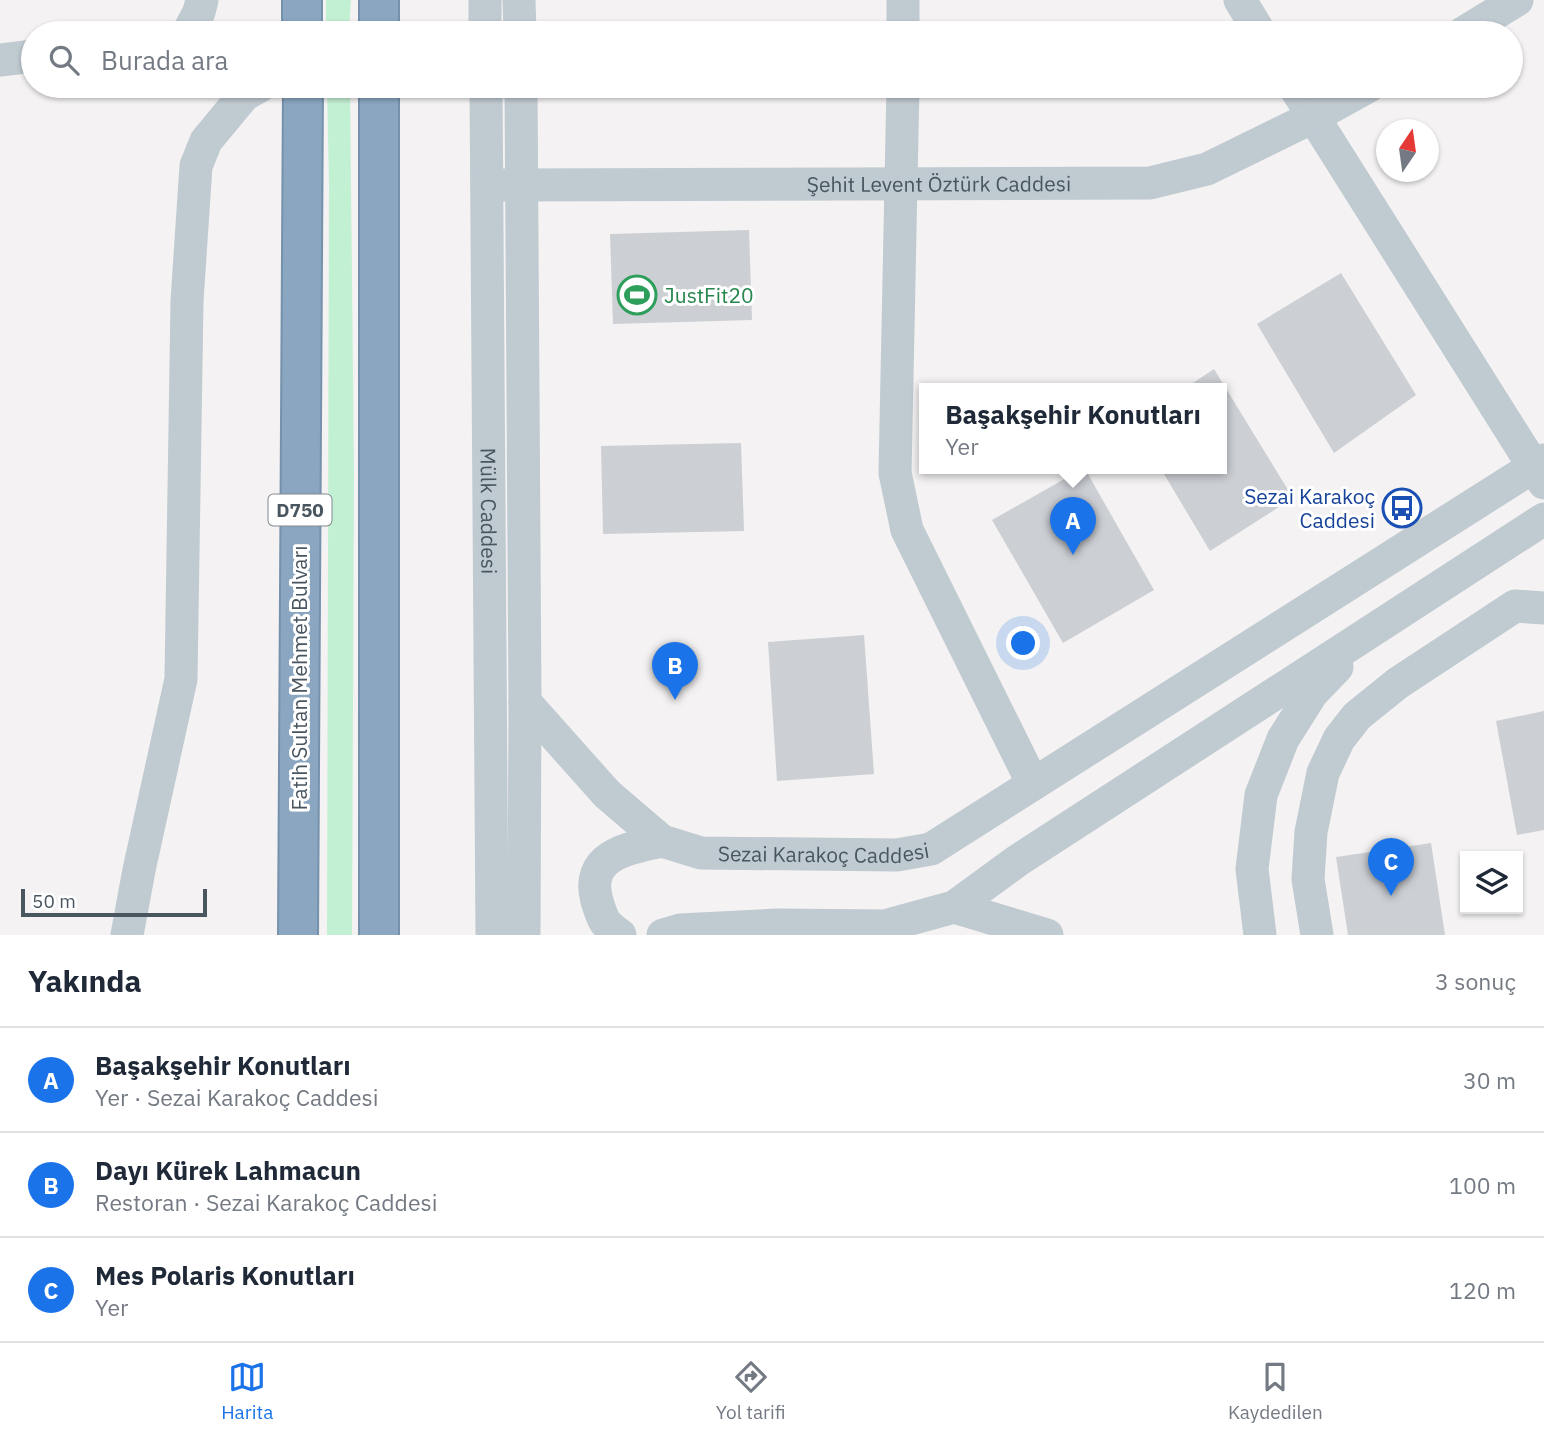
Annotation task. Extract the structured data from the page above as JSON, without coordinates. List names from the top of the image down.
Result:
{
  "streets": {
    "highway": ["D750", "Fatih Sultan Mehmet Bulvarı"],
    "street": ["Şehit Levent Öztürk Caddesi", "Mülk Caddesi", "Sezai Karakoç Caddesi"]
  },
  "crossings": [
    ["Şehit Levent Öztürk Caddesi", "Mülk Caddesi"],
    ["Mülk Caddesi", "Sezai Karakoç Caddesi"]
  ],
  "places": {
    "sports": ["JustFit20"],
    "bus stop": ["Sezai Karakoç Caddesi"]
  },
  "scale_bar": "50 m",
  "north": "top",
  "page": {
    "search": "Burada ara",
    "popup": ["Başakşehir Konutları", "Yer"],
    "pins": ["A", "B", "C"],
    "scale": "50 m",
    "heading": ["Yakında", "3 sonuç"],
    "list": [
      {
        "mark": "A",
        "name": "Başakşehir Konutları",
        "note": "Yer · Sezai Karakoç Caddesi",
        "value": "30 m"
      },
      {
        "mark": "B",
        "name": "Dayı Kürek Lahmacun",
        "note": "Restoran · Sezai Karakoç Caddesi",
        "value": "100 m"
      },
      {
        "mark": "C",
        "name": "Mes Polaris Konutları",
        "note": "Yer",
        "value": "120 m"
      }
    ],
    "nav": ["Harita", "Yol tarifi", "Kaydedilen"]
  }
}
